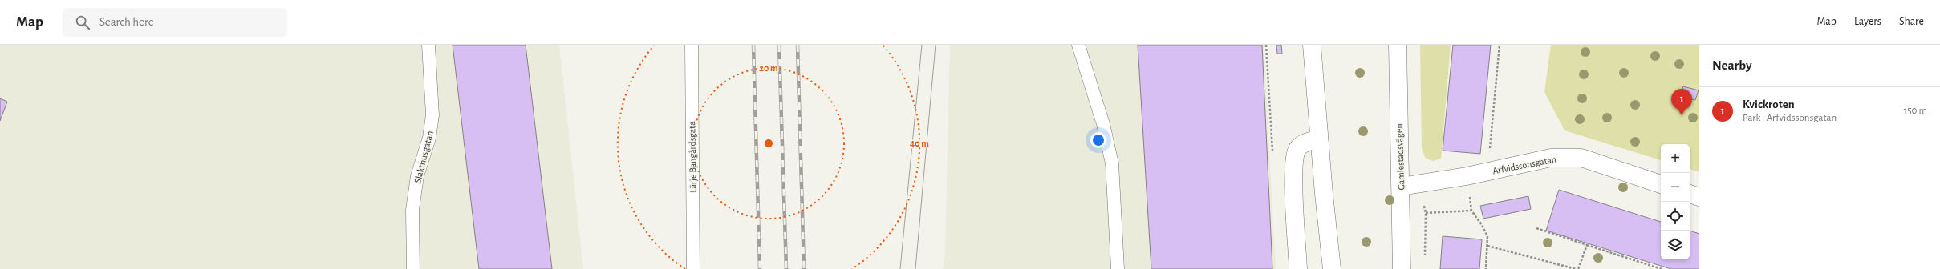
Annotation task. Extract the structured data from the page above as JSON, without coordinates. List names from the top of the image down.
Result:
{
  "streets": {
    "street": ["Gamlestadsvägen", "Arfvidssonsgatan"],
    "lane": ["Slakthusgatan", "Lärje Bangårdsgata"]
  },
  "crossings": [
    ["Gamlestadsvägen", "Arfvidssonsgatan"]
  ],
  "page": {
    "header": "Map",
    "search": "Search here",
    "nav": ["Map", "Layers", "Share"],
    "heading": "Nearby",
    "list": [
      {
        "mark": "1",
        "name": "Kvickroten",
        "note": "Park · Arfvidssonsgatan",
        "value": "150 m"
      }
    ],
    "pins": "1",
    "map_buttons": ["+", "−"]
  },
  "rings": ["20 m", "40 m"]
}
